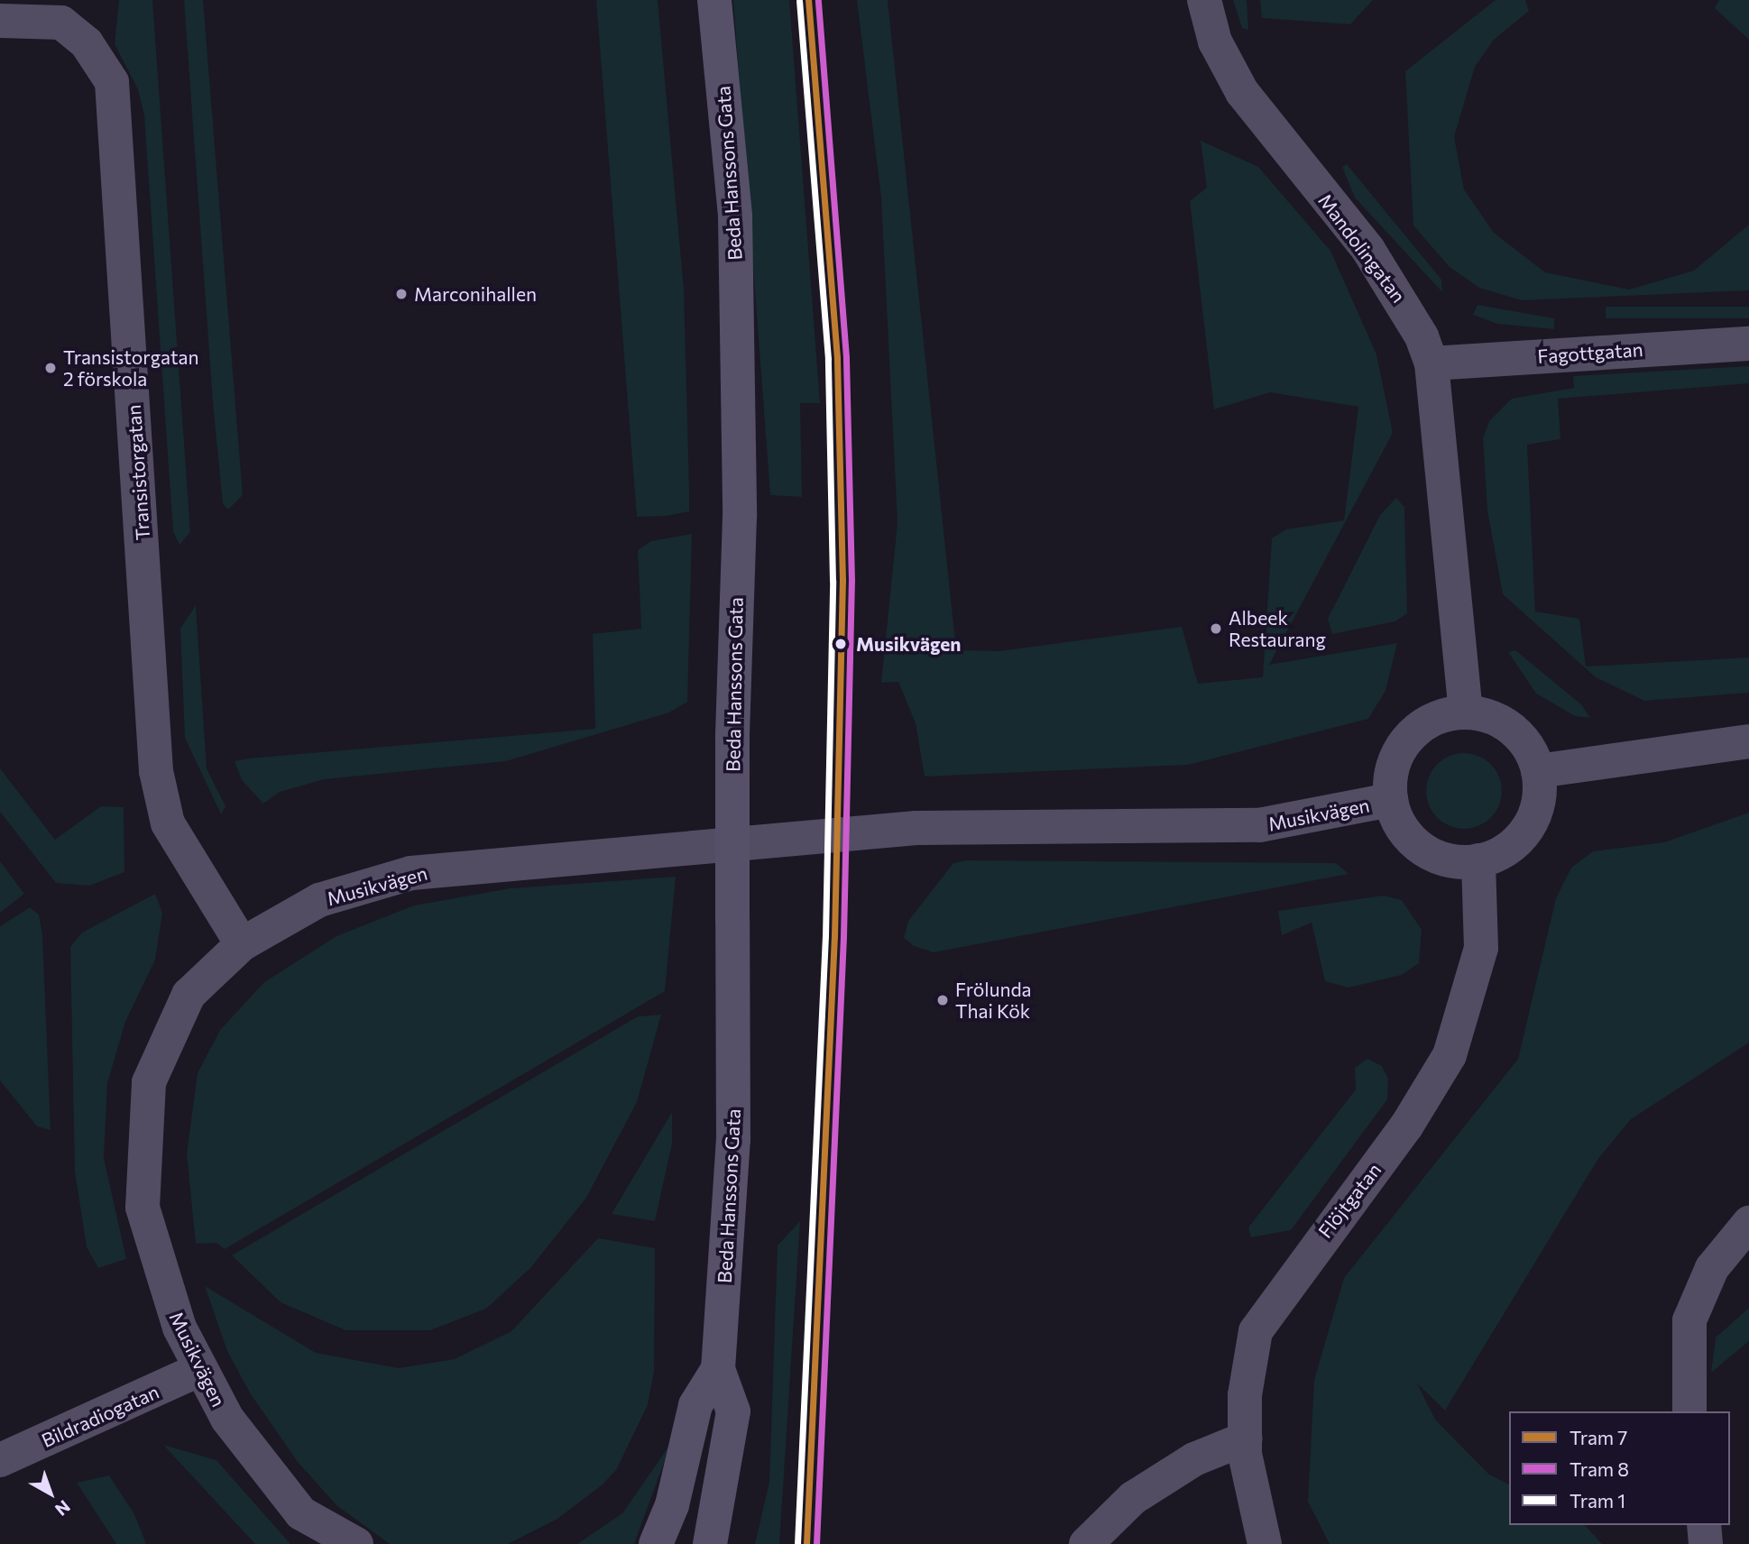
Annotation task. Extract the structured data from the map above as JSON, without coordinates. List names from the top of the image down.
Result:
{
  "streets": {
    "street": [
      "Beda Hanssons Gata",
      "Mandolingatan",
      "Fagottgatan",
      "Transistorgatan",
      "Musikvägen",
      "Flöjtgatan",
      "Bildradiogatan"
    ]
  },
  "crossings": [
    ["Mandolingatan", "Fagottgatan"],
    ["Mandolingatan", "Musikvägen"],
    ["Mandolingatan", "Flöjtgatan"],
    ["Transistorgatan", "Musikvägen"],
    ["Musikvägen", "Flöjtgatan"],
    ["Musikvägen", "Bildradiogatan"]
  ],
  "places": [
    "Marconihallen",
    "Transistorgatan 2 förskola",
    "Albeek Restaurang",
    "Musikvägen",
    "Frölunda Thai Kök"
  ],
  "lines": ["tram line 7", "tram line 8", "tram line 1"],
  "legend": ["Tram 7", "Tram 8", "Tram 1"],
  "north": "bottom right"
}
